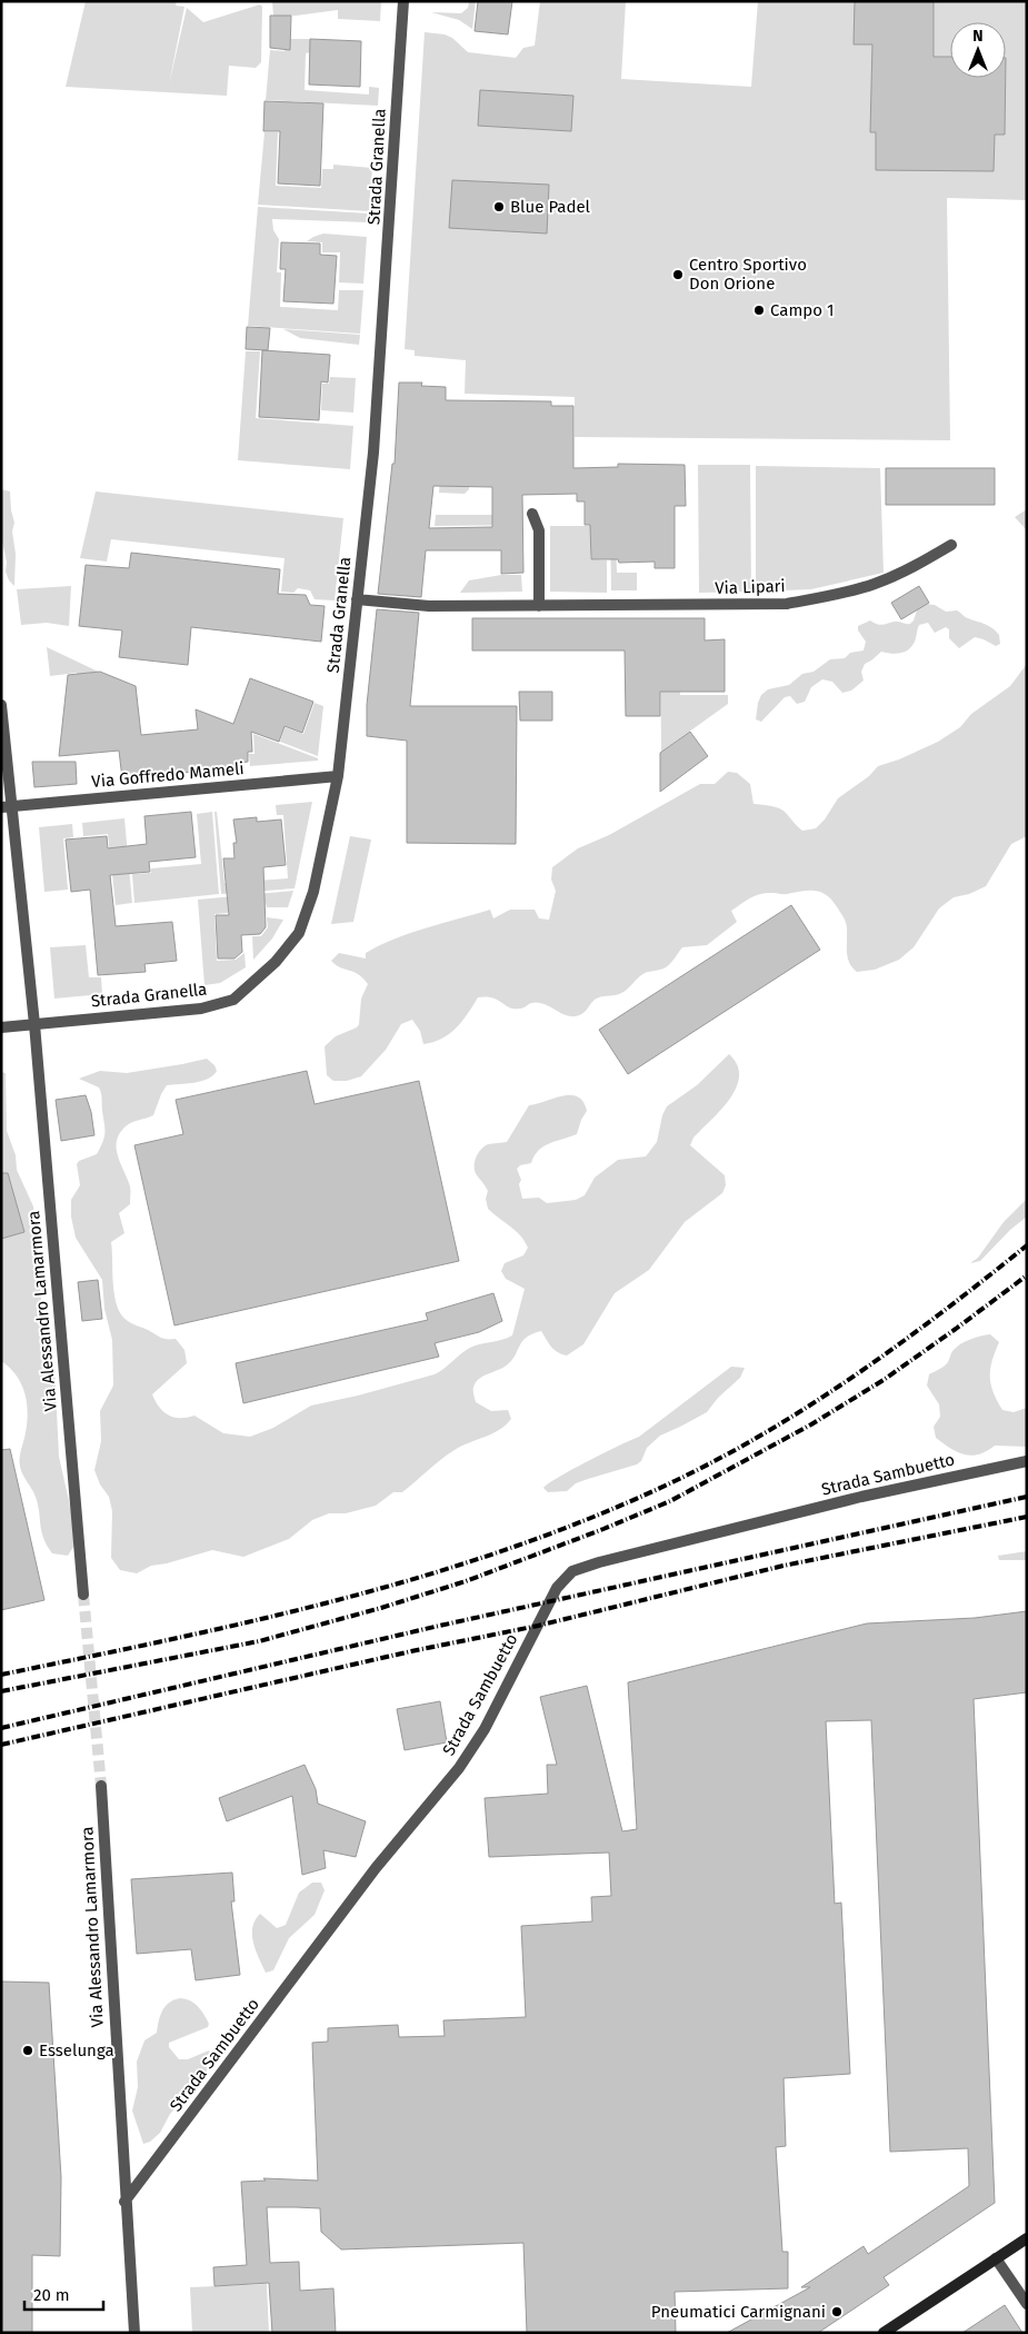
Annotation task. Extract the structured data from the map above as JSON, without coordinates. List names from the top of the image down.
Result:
{
  "streets": {
    "street": [
      "Strada Granella",
      "Via Lipari",
      "Via Goffredo Mameli",
      "Via Alessandro Lamarmora",
      "Strada Sambuetto"
    ]
  },
  "crossings": [
    ["Strada Granella", "Via Lipari"],
    ["Strada Granella", "Via Goffredo Mameli"],
    ["Strada Granella", "Via Alessandro Lamarmora"],
    ["Via Goffredo Mameli", "Via Alessandro Lamarmora"],
    ["Via Alessandro Lamarmora", "Strada Sambuetto"]
  ],
  "places": [
    "Blue Padel",
    "Centro Sportivo Don Orione",
    "Campo 1",
    "Esselunga",
    "Pneumatici Carmignani"
  ],
  "scale_bar": "20 m",
  "north": "top"
}
